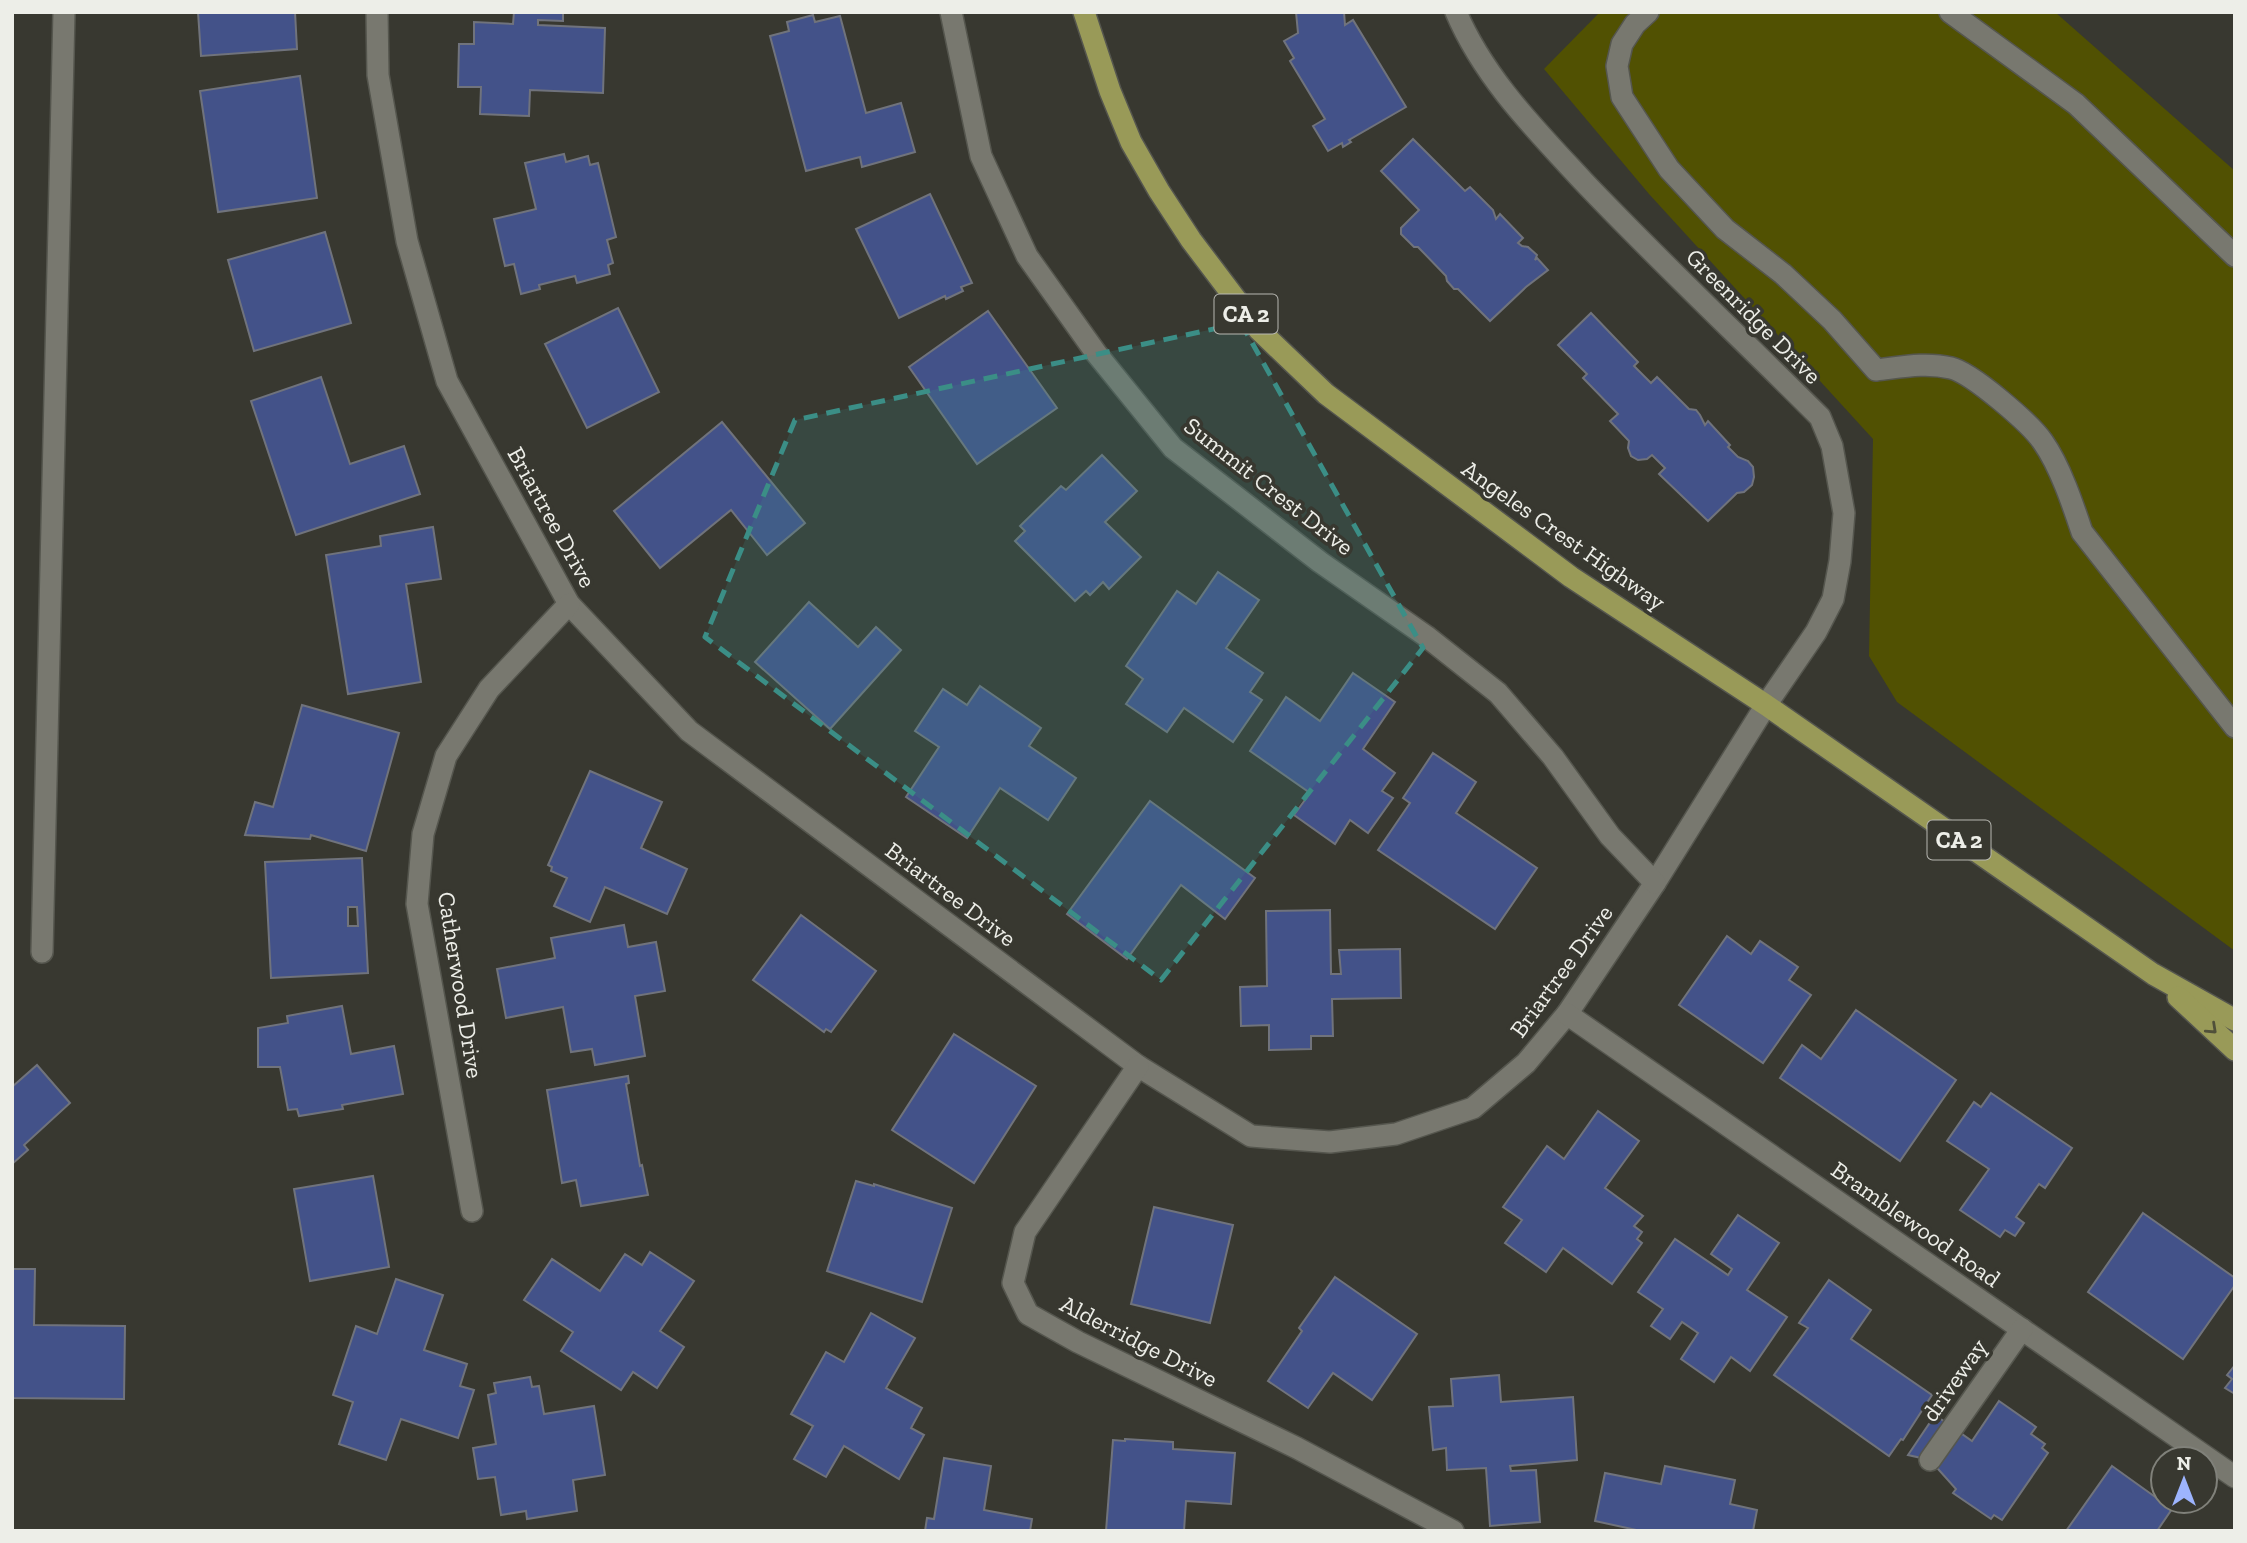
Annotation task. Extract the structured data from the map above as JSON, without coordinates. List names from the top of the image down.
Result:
{
  "streets": {
    "main road": ["CA 2", "Angeles Crest Highway"],
    "street": [
      "Greenridge Drive",
      "Summit Crest Drive",
      "Briartree Drive",
      "Catherwood Drive",
      "Bramblewood Road",
      "Alderridge Drive",
      "driveway"
    ]
  },
  "crossings": [
    ["Greenridge Drive", "Briartree Drive"],
    ["Greenridge Drive", "Angeles Crest Highway"],
    ["Summit Crest Drive", "Briartree Drive"],
    ["Briartree Drive", "Angeles Crest Highway"],
    ["Briartree Drive", "Catherwood Drive"],
    ["Briartree Drive", "Bramblewood Road"],
    ["Briartree Drive", "Alderridge Drive"],
    ["Bramblewood Road", "driveway"]
  ],
  "north": "top"
}
